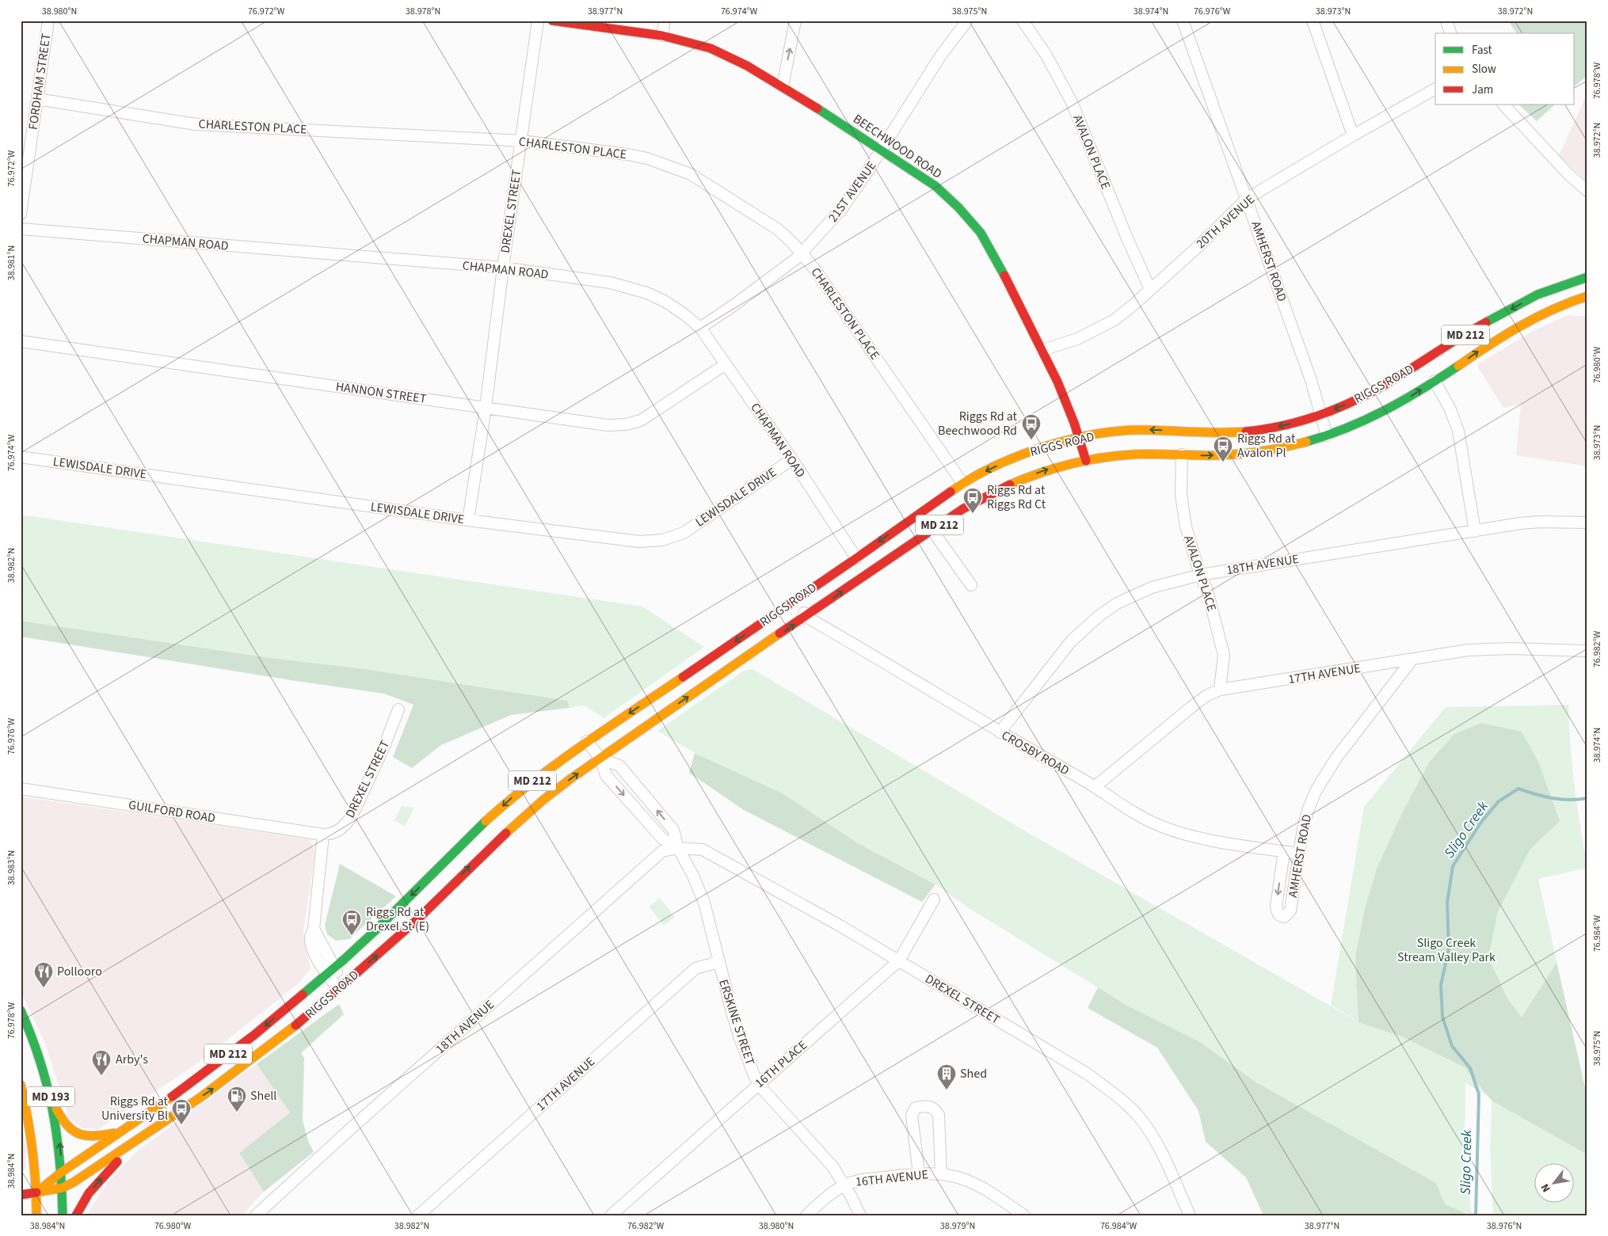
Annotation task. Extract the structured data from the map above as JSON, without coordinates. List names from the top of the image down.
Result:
{
  "streets": {
    "main road": [
      "BEECHWOOD ROAD",
      "MD 212",
      "RIGGS ROAD",
      "MD 193"
    ],
    "street": [
      "FORDHAM STREET",
      "CHARLESTON PLACE",
      "AVALON PLACE",
      "21ST AVENUE",
      "DREXEL STREET",
      "20TH AVENUE",
      "CHAPMAN ROAD",
      "AMHERST ROAD",
      "HANNON STREET",
      "LEWISDALE DRIVE",
      "18TH AVENUE",
      "17TH AVENUE",
      "CROSBY ROAD",
      "GUILFORD ROAD",
      "ERSKINE STREET",
      "16TH PLACE",
      "16TH AVENUE"
    ]
  },
  "crossings": [
    ["FORDHAM STREET", "CHARLESTON PLACE"],
    ["CHARLESTON PLACE", "21ST AVENUE"],
    ["CHARLESTON PLACE", "DREXEL STREET"],
    ["CHARLESTON PLACE", "RIGGS ROAD"],
    ["BEECHWOOD ROAD", "21ST AVENUE"],
    ["BEECHWOOD ROAD", "20TH AVENUE"],
    ["BEECHWOOD ROAD", "RIGGS ROAD"],
    ["AVALON PLACE", "20TH AVENUE"],
    ["AVALON PLACE", "RIGGS ROAD"],
    ["AVALON PLACE", "18TH AVENUE"],
    ["AVALON PLACE", "17TH AVENUE"],
    ["21ST AVENUE", "CHAPMAN ROAD"],
    ["DREXEL STREET", "CHAPMAN ROAD"],
    ["DREXEL STREET", "RIGGS ROAD"],
    ["DREXEL STREET", "HANNON STREET"],
    ["DREXEL STREET", "LEWISDALE DRIVE"],
    ["DREXEL STREET", "18TH AVENUE"],
    ["DREXEL STREET", "GUILFORD ROAD"],
    ["DREXEL STREET", "ERSKINE STREET"],
    ["DREXEL STREET", "16TH PLACE"],
    ["20TH AVENUE", "AMHERST ROAD"],
    ["CHAPMAN ROAD", "RIGGS ROAD"],
    ["CHAPMAN ROAD", "HANNON STREET"],
    ["CHAPMAN ROAD", "LEWISDALE DRIVE"],
    ["AMHERST ROAD", "RIGGS ROAD"],
    ["AMHERST ROAD", "17TH AVENUE"],
    ["AMHERST ROAD", "CROSBY ROAD"],
    ["RIGGS ROAD", "CROSBY ROAD"],
    ["RIGGS ROAD", "MD 193"],
    ["18TH AVENUE", "CROSBY ROAD"],
    ["18TH AVENUE", "ERSKINE STREET"],
    ["17TH AVENUE", "CROSBY ROAD"],
    ["17TH AVENUE", "ERSKINE STREET"],
    ["ERSKINE STREET", "16TH PLACE"],
    ["ERSKINE STREET", "16TH AVENUE"]
  ],
  "water": ["Sligo Creek"],
  "parks": ["Sligo Creek Stream Valley Park"],
  "places": {
    "bus stop": [
      "Riggs Rd at Beechwood Rd",
      "Riggs Rd at Avalon Pl",
      "Riggs Rd at Riggs Rd Ct",
      "Riggs Rd at Drexel St (E)",
      "Riggs Rd at University Bl"
    ],
    "restaurant": ["Pollooro", "Arby's"],
    "building": ["Shed"],
    "fuel station": ["Shell"]
  },
  "legend": ["Fast", "Slow", "Jam"],
  "north": "bottom left",
  "coordinates": [
    "38.980°N",
    "76.972°W",
    "38.978°N",
    "38.977°N",
    "76.974°W",
    "38.975°N",
    "38.974°N",
    "76.976°W",
    "38.973°N",
    "38.972°N",
    "76.978°W",
    "38.981°N",
    "76.980°W",
    "38.982°N",
    "76.982°W",
    "38.983°N",
    "76.984°W",
    "38.984°N",
    "38.979°N",
    "38.976°N"
  ]
}
